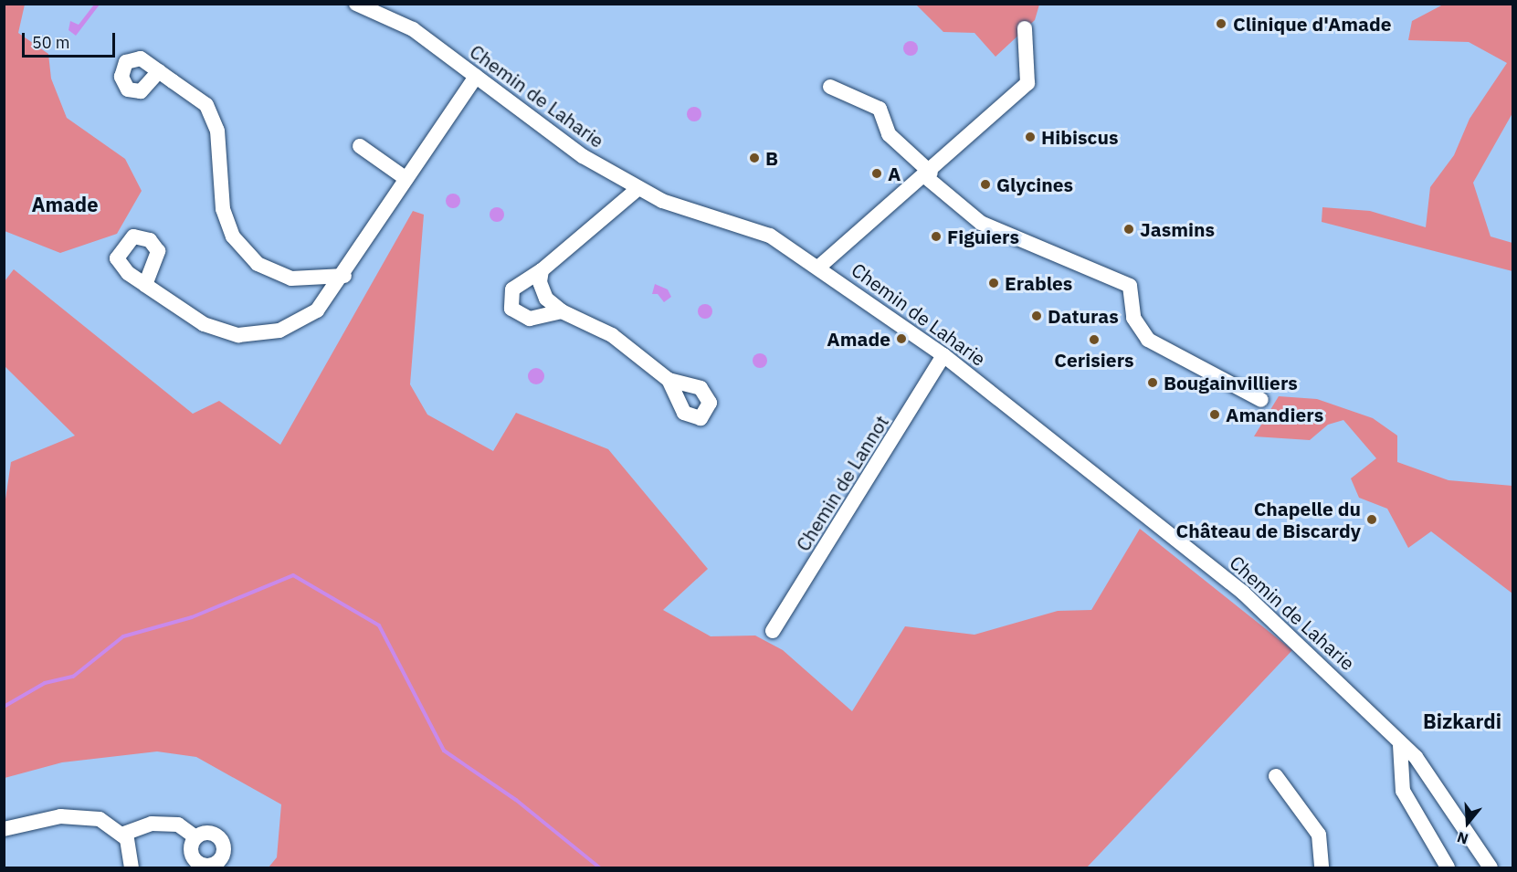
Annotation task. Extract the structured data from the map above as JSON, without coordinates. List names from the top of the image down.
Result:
{
  "streets": {
    "street": ["Chemin de Laharie", "Chemin de Lannot"]
  },
  "crossings": [
    ["Chemin de Laharie", "Chemin de Lannot"]
  ],
  "districts": ["Amade", "Bizkardi"],
  "places": [
    "Clinique d'Amade",
    "Hibiscus",
    "B",
    "A",
    "Glycines",
    "Jasmins",
    "Figuiers",
    "Erables",
    "Daturas",
    "Amade",
    "Cerisiers",
    "Bougainvilliers",
    "Amandiers",
    "Chapelle du Château de Biscardy"
  ],
  "scale_bar": "50 m",
  "north": "bottom"
}
